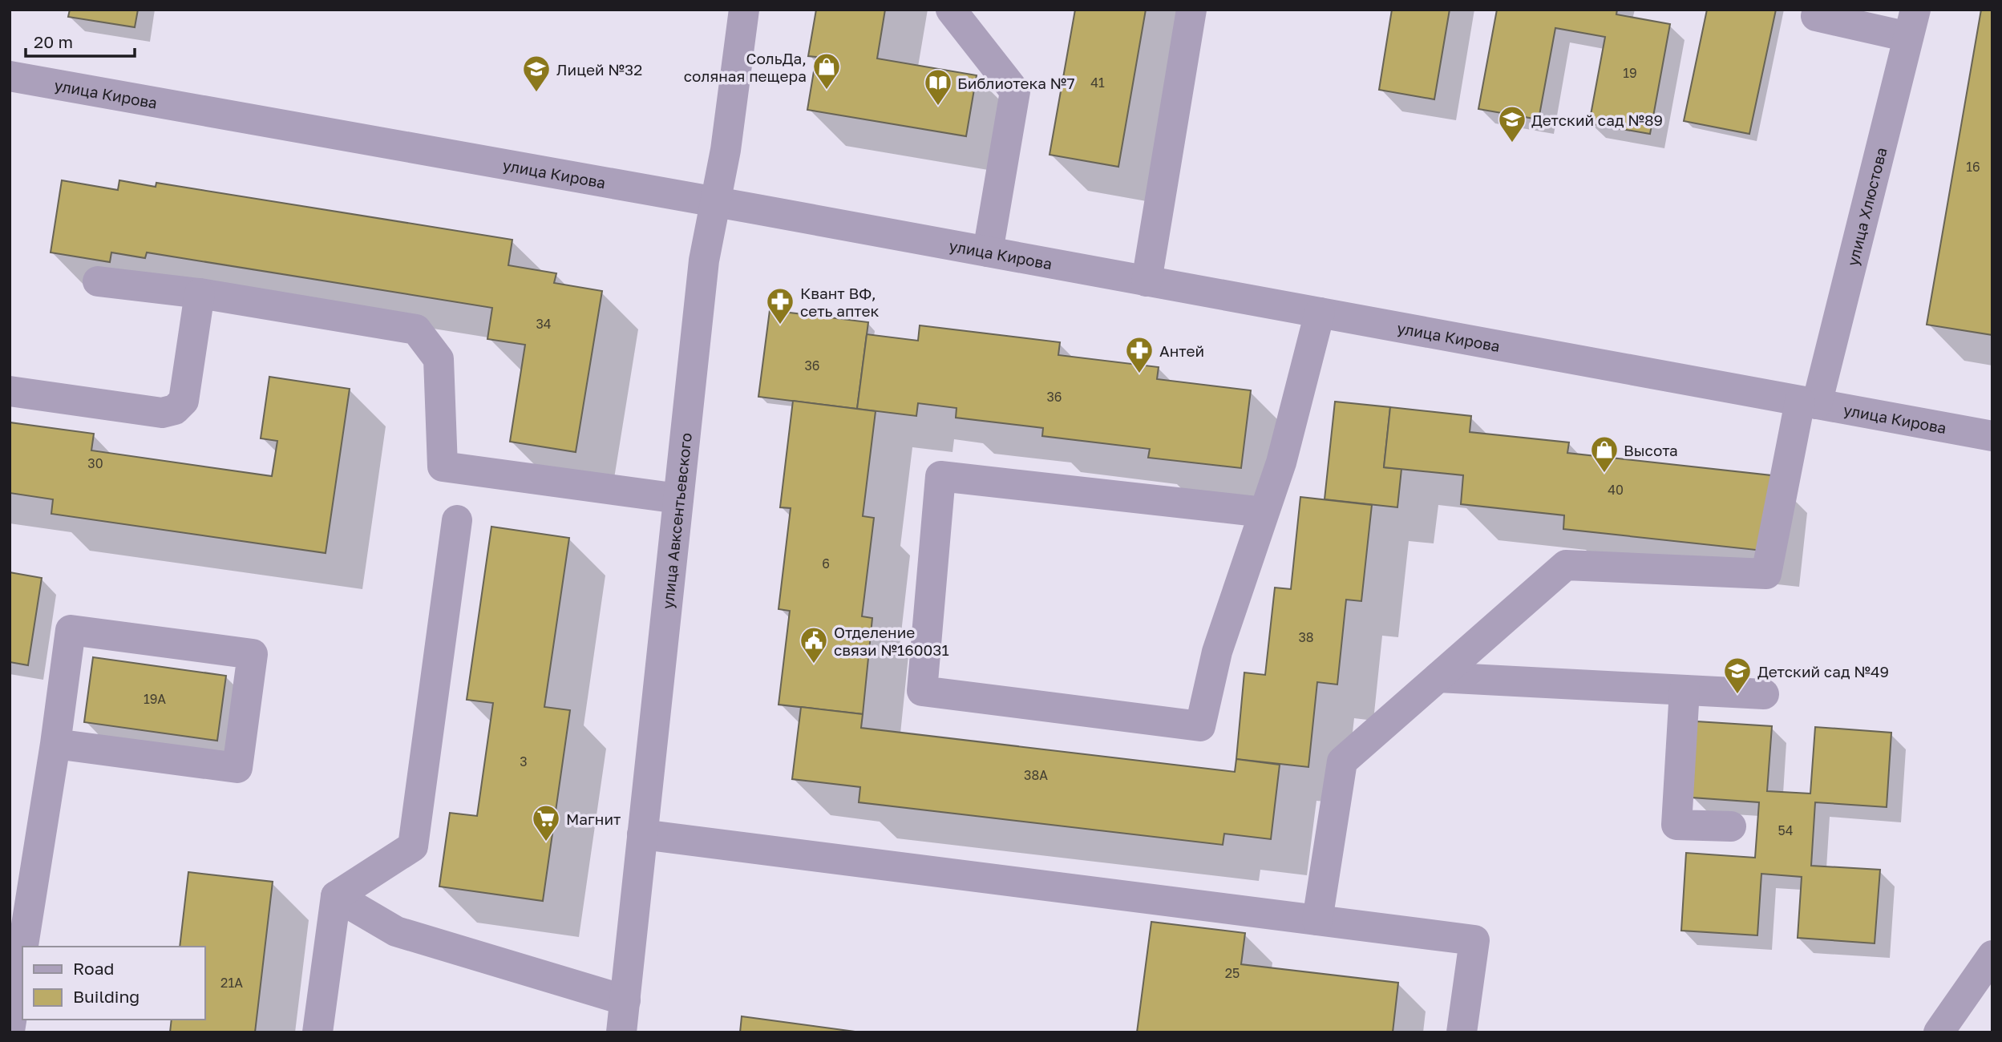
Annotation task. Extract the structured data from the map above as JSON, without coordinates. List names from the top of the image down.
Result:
{
  "streets": {
    "street": ["улица Кирова", "улица Хлюстова", "улица Авксентьевского"]
  },
  "crossings": [
    ["улица Кирова", "улица Хлюстова"],
    ["улица Кирова", "улица Авксентьевского"]
  ],
  "places": {
    "shop": ["СольДа, соляная пещера", "Высота"],
    "school or university": ["Лицей №32", "Детский сад №89", "Детский сад №49"],
    "library": ["Библиотека №7"],
    "pharmacy": ["Квант ВФ, сеть аптек", "Антей"],
    "public building": ["Отделение связи №160031"],
    "supermarket": ["Магнит"]
  },
  "house_numbers": [
    "19",
    "41",
    "16",
    "34",
    "36",
    "36",
    "30",
    "40",
    "6",
    "38",
    "19А",
    "3",
    "38А",
    "54",
    "25",
    "21А"
  ],
  "legend": ["Road", "Building"],
  "scale_bar": "20 m"
}
